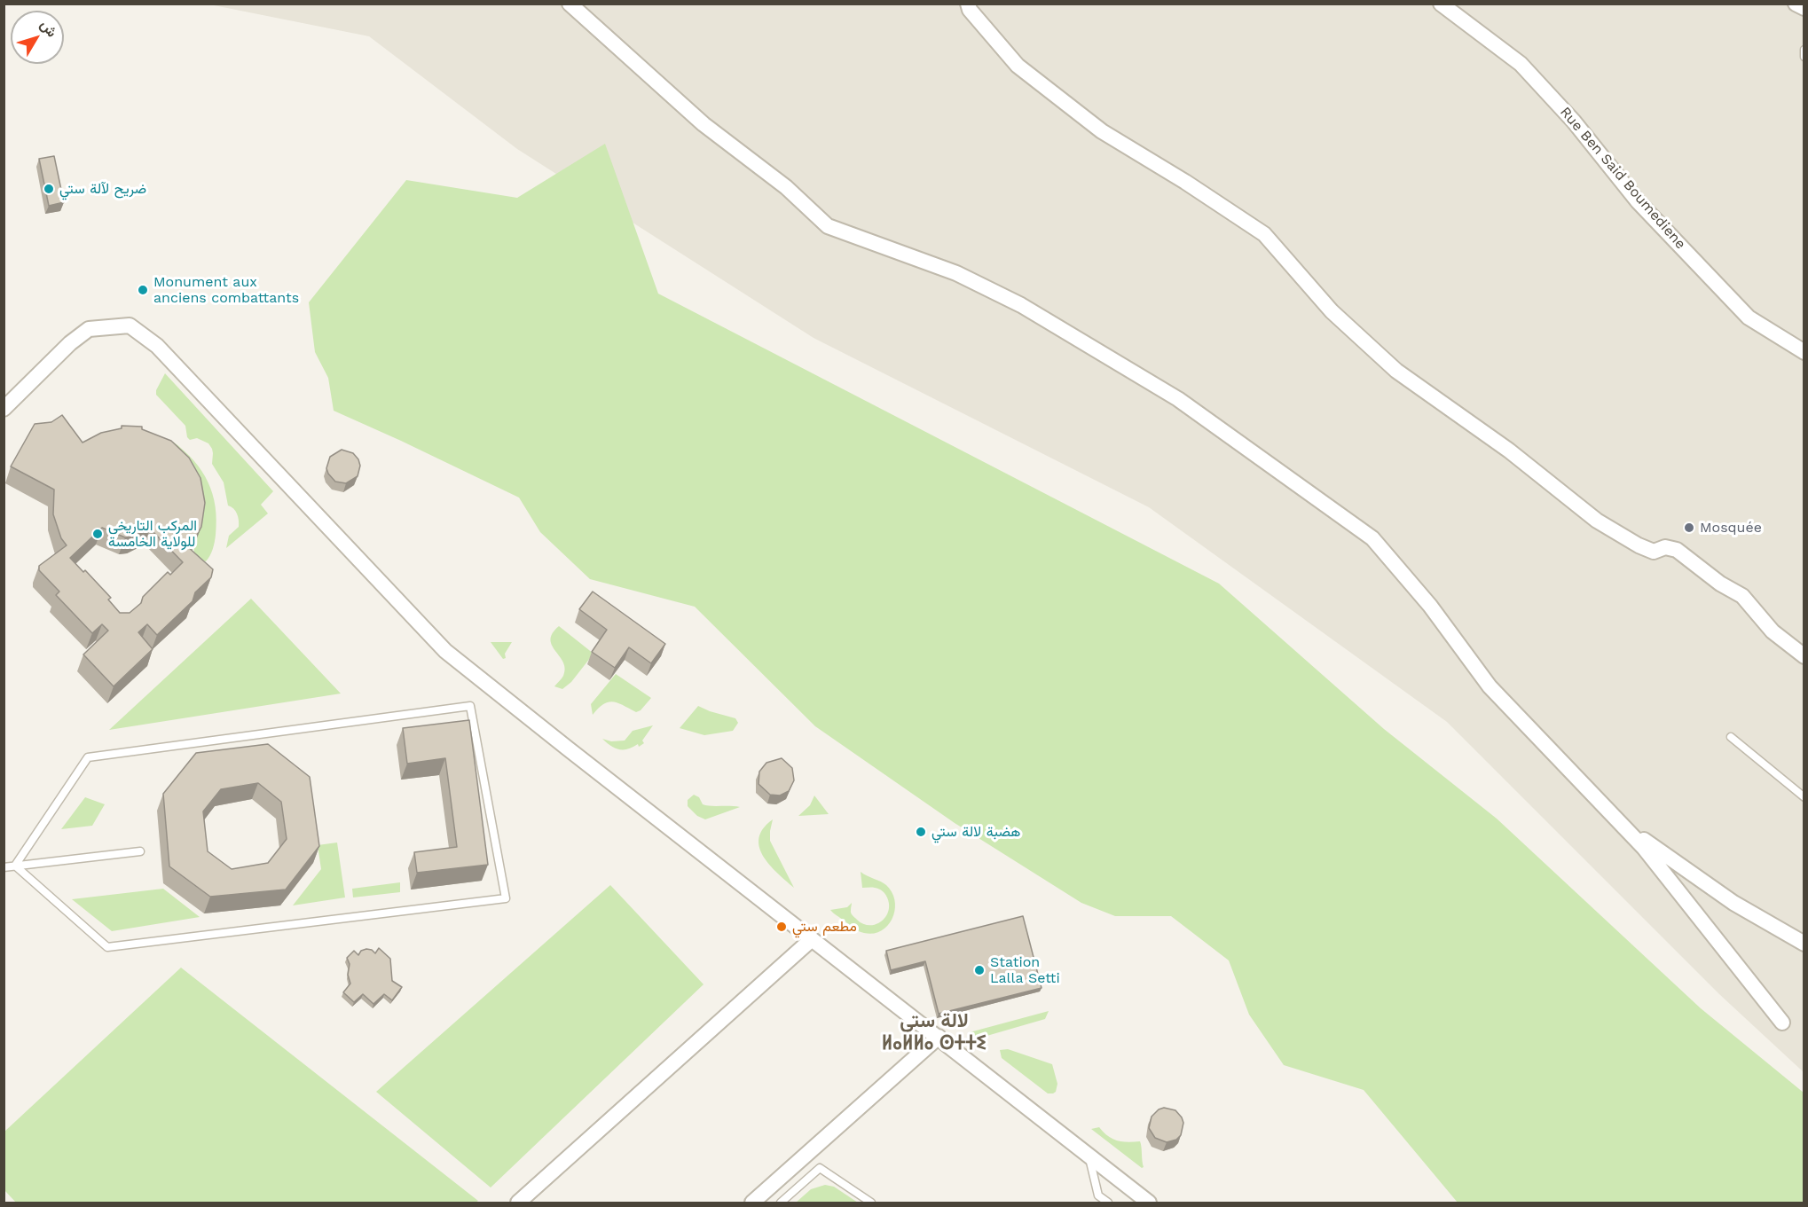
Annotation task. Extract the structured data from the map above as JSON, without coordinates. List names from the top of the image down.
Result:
{
  "streets": {
    "street": ["Rue Ben Said Boumediene"]
  },
  "districts": ["لالة ستي ⵍⴰⵍⵍⴰ ⵙⵜⵜⵉ"],
  "places": [
    "ضريح لآلة ستي",
    "Monument aux anciens combattants",
    "Mosquée",
    "المركب التاريخي للولاية الخامسة",
    "هضبة لالة ستي",
    "مطعم ستي",
    "Station Lalla Setti"
  ],
  "north": "top right"
}
